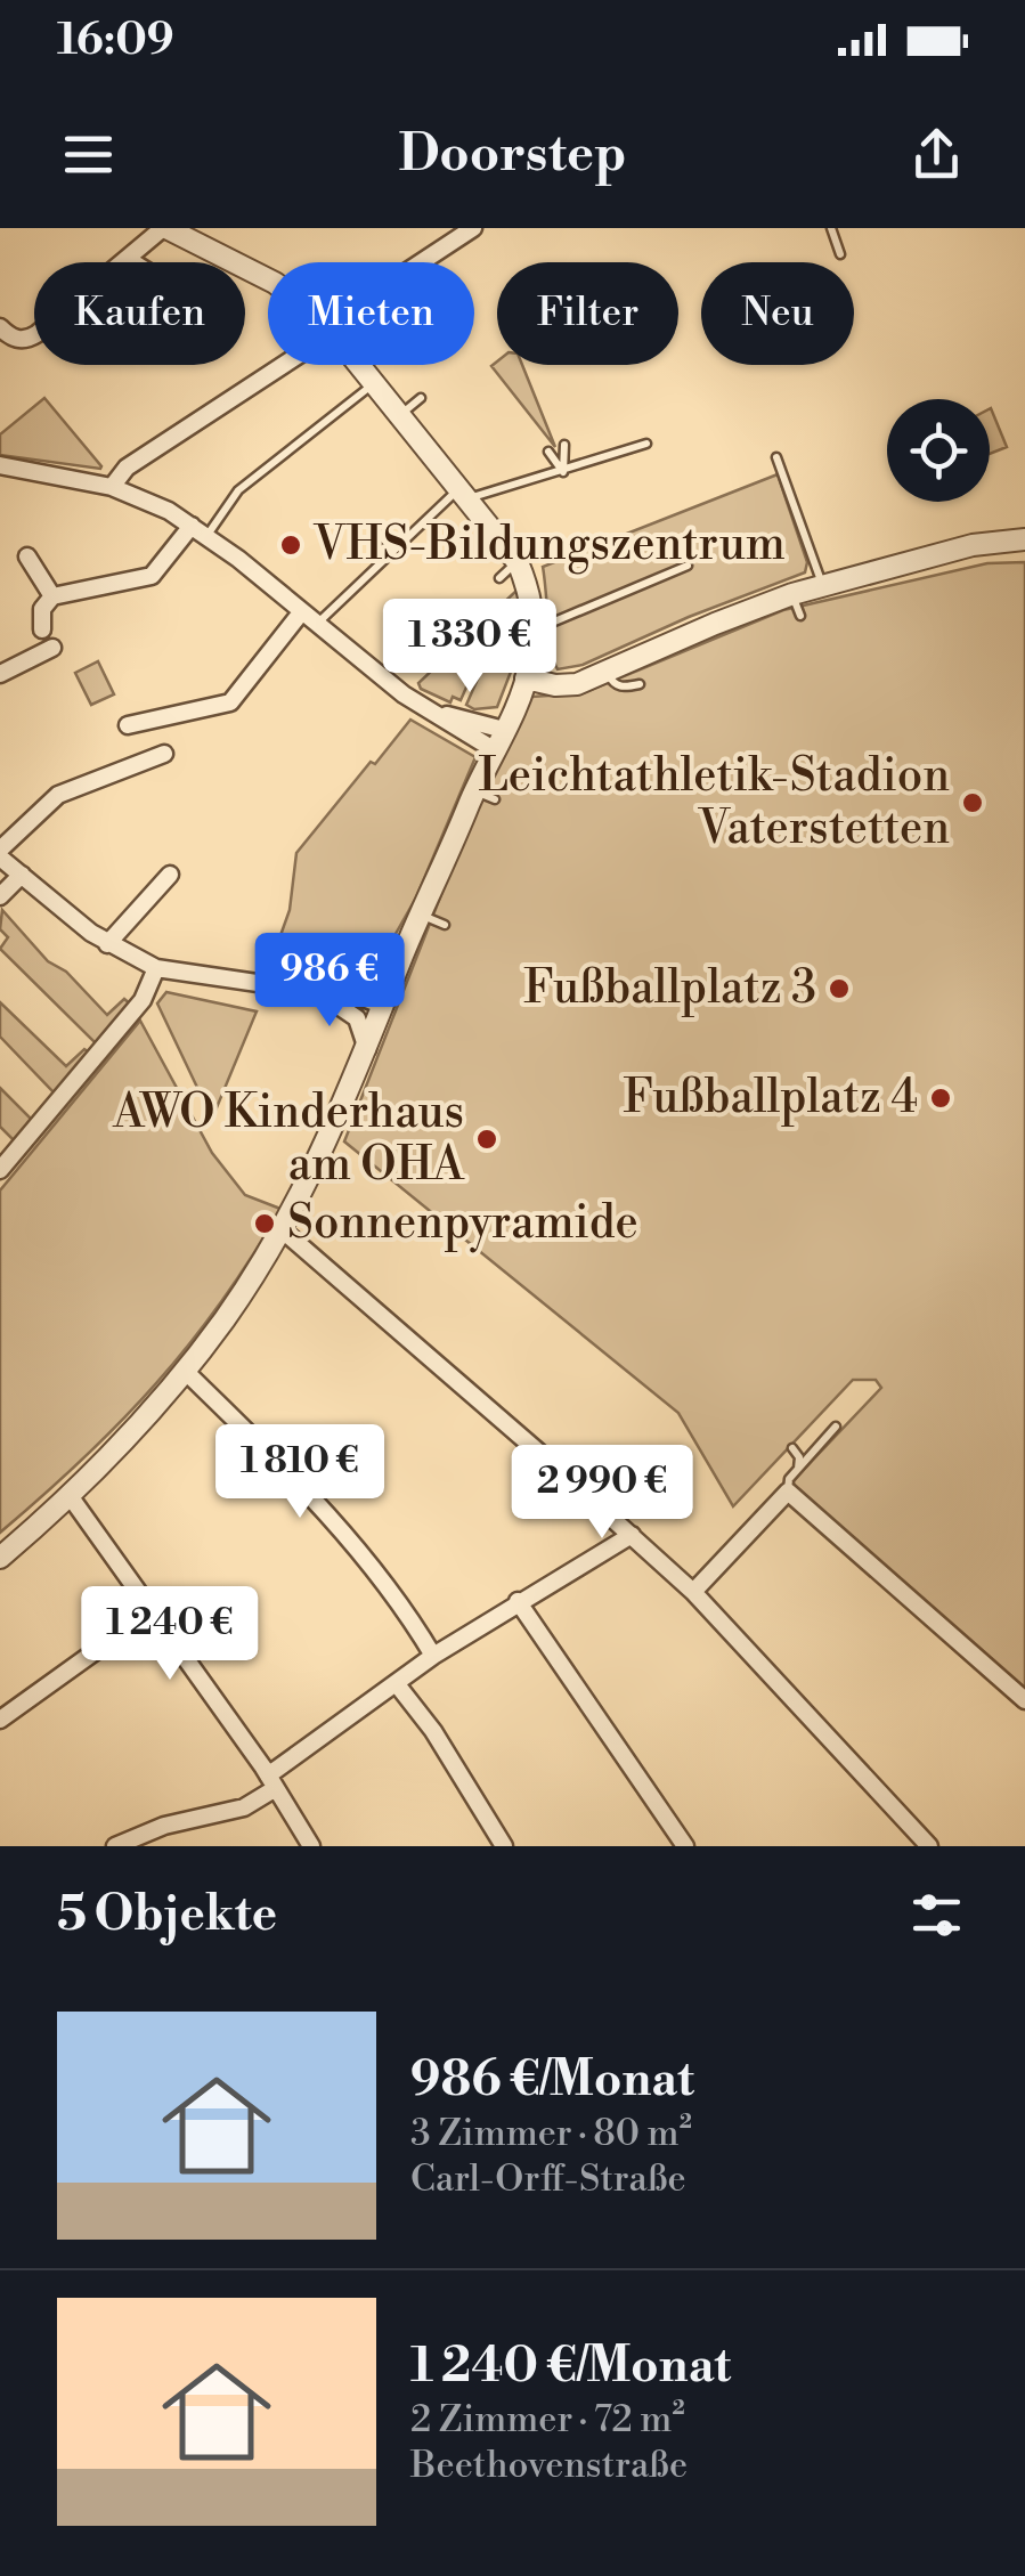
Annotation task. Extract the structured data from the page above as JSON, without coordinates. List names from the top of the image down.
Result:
{
  "places": [
    "VHS-Bildungszentrum",
    "Leichtathletik-Stadion Vaterstetten",
    "Fußballplatz 3",
    "Fußballplatz 4",
    "AWO Kinderhaus am OHA",
    "Sonnenpyramide"
  ],
  "page": {
    "status": "16:09",
    "header": "Doorstep",
    "chip": [
      "Kaufen",
      "Mieten",
      "Filter",
      "Neu"
    ],
    "price": [
      "1 330 €",
      "986 €",
      "1 810 €",
      "2 990 €",
      "1 240 €"
    ],
    "heading": "5 Objekte",
    "list": [
      {
        "name": "986 €/Monat",
        "note": "3 Zimmer · 80 m² · Carl-Orff-Straße"
      },
      {
        "name": "1 240 €/Monat",
        "note": "2 Zimmer · 72 m² · Beethovenstraße"
      }
    ]
  }
}
